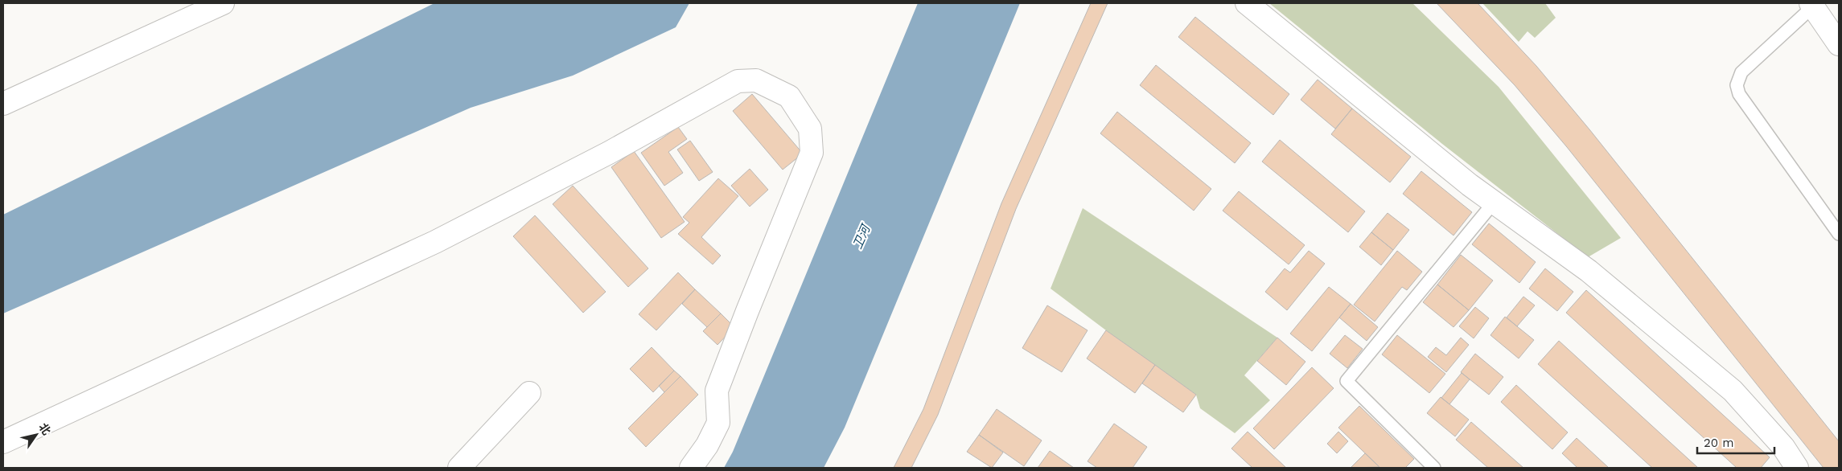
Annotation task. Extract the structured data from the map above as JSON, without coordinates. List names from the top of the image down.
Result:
{
  "water": ["卫河"],
  "scale_bar": "20 m",
  "north": "top right"
}
